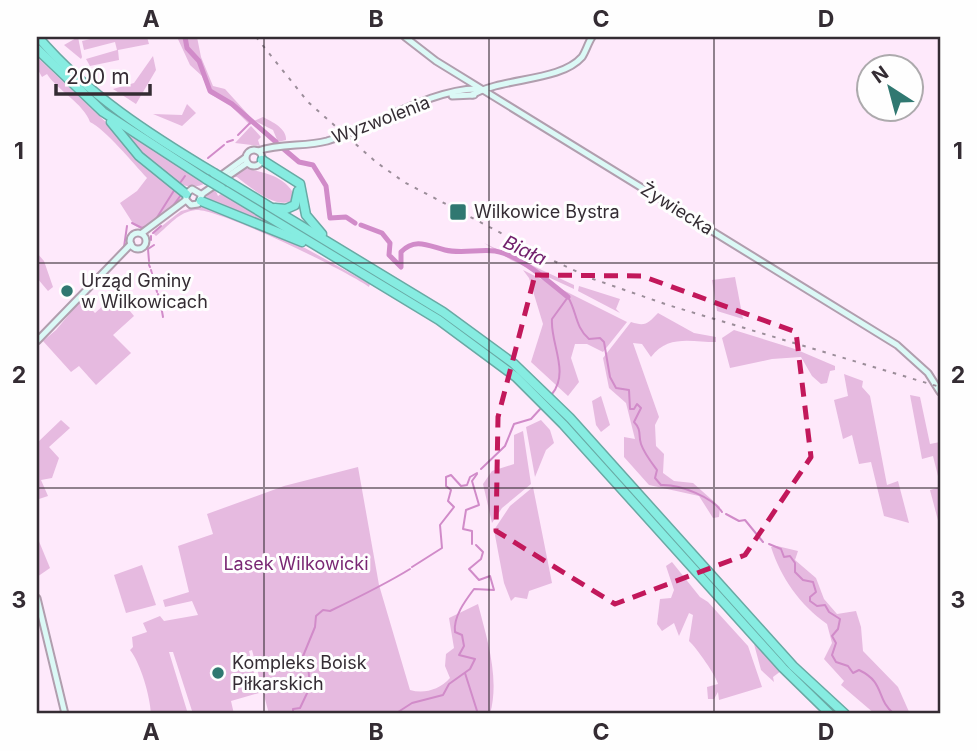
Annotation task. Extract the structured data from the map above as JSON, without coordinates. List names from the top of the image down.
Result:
{
  "streets": {
    "street": ["Wyzwolenia", "Żywiecka"]
  },
  "crossings": [
    ["Wyzwolenia", "Żywiecka"]
  ],
  "water": ["Biała"],
  "parks": ["Lasek Wilkowicki"],
  "places": {
    "transit": ["Wilkowice Bystra"],
    "other": ["Urząd Gminy w Wilkowicach", "Kompleks Boisk Piłkarskich"]
  },
  "scale_bar": "200 m",
  "north": "top left",
  "grid": {
    "columns": [
      "A",
      "B",
      "C",
      "D"
    ],
    "rows": ["1", "2", "3"]
  }
}
